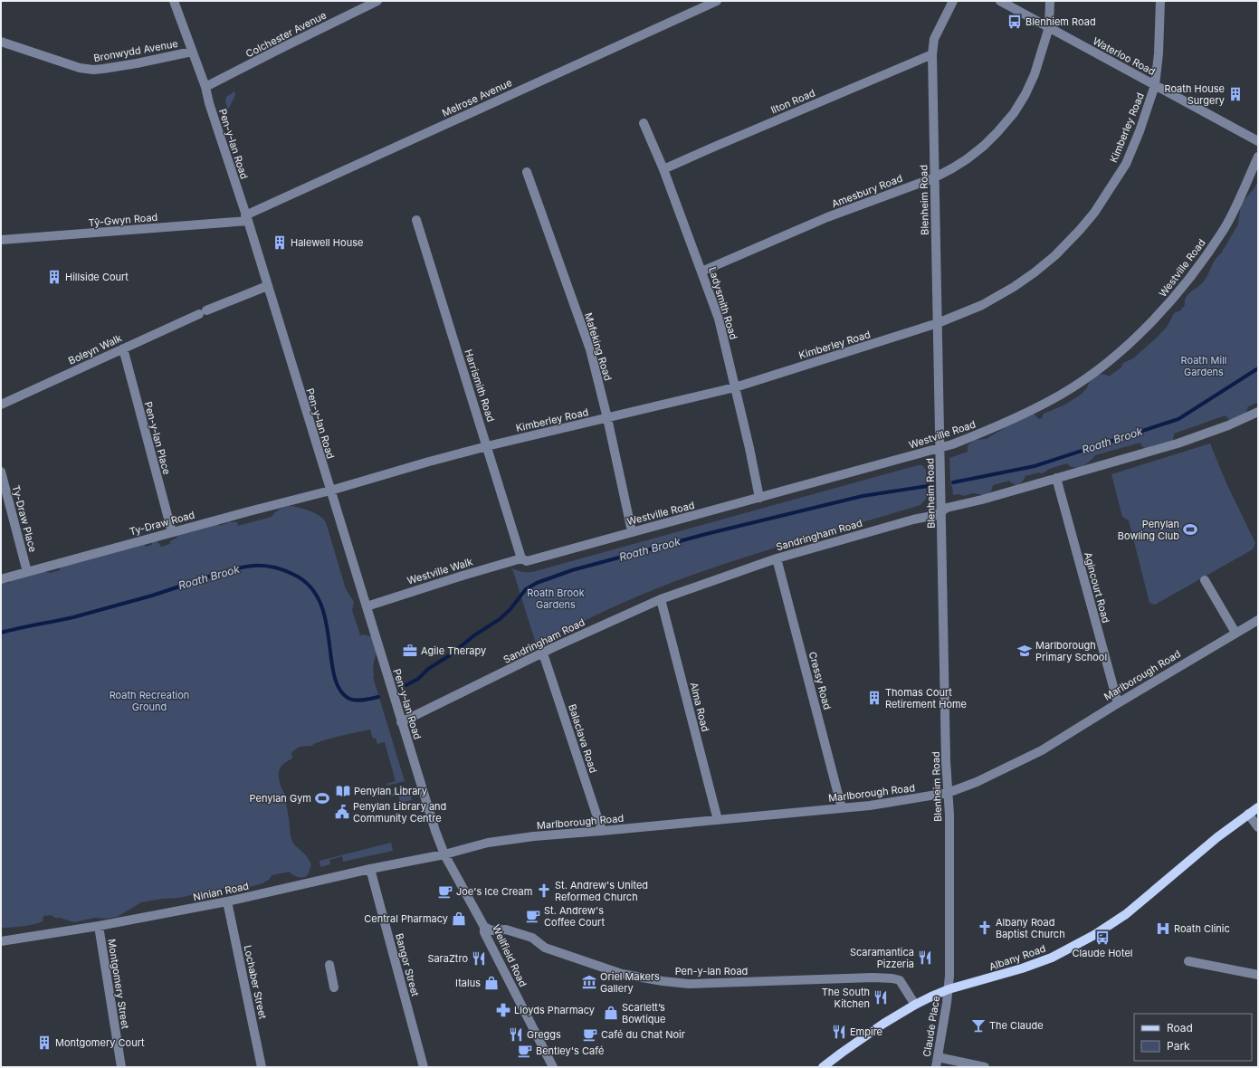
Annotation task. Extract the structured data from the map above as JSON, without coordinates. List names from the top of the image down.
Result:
{
  "streets": {
    "main road": ["Albany Road"],
    "street": [
      "Colchester Avenue",
      "Bronwydd Avenue",
      "Waterloo Road",
      "Melrose Avenue",
      "Ilton Road",
      "Kimberley Road",
      "Pen-y-lan Road",
      "Amesbury Road",
      "Blenheim Road",
      "Tŷ-Gwyn Road",
      "Westville Road",
      "Ladysmith Road",
      "Mafeking Road",
      "Boleyn Walk",
      "Harrismith Road",
      "Pen-y-lan Place",
      "Ty-Draw Place",
      "Ty-Draw Road",
      "Sandringham Road",
      "Westville Walk",
      "Agincourt Road",
      "Marlborough Road",
      "Cressy Road",
      "Alma Road",
      "Balaclava Road",
      "Ninian Road",
      "Wellfield Road",
      "Bangor Street",
      "Lochaber Street",
      "Montgomery Street",
      "Claude Place"
    ]
  },
  "crossings": [
    ["Colchester Avenue", "Pen-y-lan Road"],
    ["Bronwydd Avenue", "Pen-y-lan Road"],
    ["Waterloo Road", "Kimberley Road"],
    ["Waterloo Road", "Amesbury Road"],
    ["Melrose Avenue", "Pen-y-lan Road"],
    ["Melrose Avenue", "Tŷ-Gwyn Road"],
    ["Ilton Road", "Blenheim Road"],
    ["Ilton Road", "Ladysmith Road"],
    ["Kimberley Road", "Pen-y-lan Road"],
    ["Kimberley Road", "Blenheim Road"],
    ["Kimberley Road", "Ladysmith Road"],
    ["Kimberley Road", "Mafeking Road"],
    ["Kimberley Road", "Harrismith Road"],
    ["Kimberley Road", "Ty-Draw Road"],
    ["Pen-y-lan Road", "Tŷ-Gwyn Road"],
    ["Pen-y-lan Road", "Boleyn Walk"],
    ["Pen-y-lan Road", "Ty-Draw Road"],
    ["Pen-y-lan Road", "Sandringham Road"],
    ["Pen-y-lan Road", "Westville Walk"],
    ["Pen-y-lan Road", "Marlborough Road"],
    ["Pen-y-lan Road", "Ninian Road"],
    ["Pen-y-lan Road", "Wellfield Road"],
    ["Pen-y-lan Road", "Albany Road"],
    ["Amesbury Road", "Blenheim Road"],
    ["Amesbury Road", "Ladysmith Road"],
    ["Blenheim Road", "Westville Road"],
    ["Blenheim Road", "Sandringham Road"],
    ["Blenheim Road", "Marlborough Road"],
    ["Blenheim Road", "Albany Road"],
    ["Blenheim Road", "Claude Place"],
    ["Westville Road", "Ladysmith Road"],
    ["Westville Road", "Mafeking Road"],
    ["Westville Road", "Harrismith Road"],
    ["Westville Road", "Westville Walk"],
    ["Boleyn Walk", "Pen-y-lan Place"],
    ["Harrismith Road", "Westville Walk"],
    ["Pen-y-lan Place", "Ty-Draw Road"],
    ["Ty-Draw Place", "Ty-Draw Road"],
    ["Sandringham Road", "Agincourt Road"],
    ["Sandringham Road", "Cressy Road"],
    ["Sandringham Road", "Alma Road"],
    ["Sandringham Road", "Balaclava Road"],
    ["Agincourt Road", "Marlborough Road"],
    ["Marlborough Road", "Cressy Road"],
    ["Marlborough Road", "Alma Road"],
    ["Marlborough Road", "Balaclava Road"],
    ["Marlborough Road", "Ninian Road"],
    ["Marlborough Road", "Wellfield Road"],
    ["Ninian Road", "Wellfield Road"],
    ["Ninian Road", "Bangor Street"],
    ["Ninian Road", "Lochaber Street"],
    ["Ninian Road", "Montgomery Street"],
    ["Albany Road", "Claude Place"]
  ],
  "water": ["Roath Brook"],
  "parks": ["Roath Mill Gardens", "Roath Brook Gardens", "Roath Recreation Ground"],
  "places": {
    "bus stop": ["Blenhiem Road", "Claude Hotel"],
    "building": [
      "Roath House Surgery",
      "Halewell House",
      "Hillside Court",
      "Thomas Court Retirement Home",
      "Montgomery Court"
    ],
    "sports": ["Penylan Bowling Club", "Penylan Gym"],
    "office": ["Agile Therapy"],
    "school or university": ["Marlborough Primary School"],
    "library": ["Penylan Library"],
    "public building": ["Penylan Library and Community Centre"],
    "church": ["St. Andrew's United Reformed Church", "Albany Road Baptist Church"],
    "cafe": [
      "Joe's Ice Cream",
      "St. Andrew's Coffee Court",
      "Café du Chat Noir",
      "Bentley's Café"
    ],
    "shop": ["Central Pharmacy", "Italus", "Scarlett’s Bowtique"],
    "hospital": ["Roath Clinic"],
    "restaurant": [
      "Scaramantica Pizzeria",
      "SaraZtro",
      "The South Kitchen",
      "Empire",
      "Greggs"
    ],
    "museum": ["Oriel Makers Gallery"],
    "pharmacy": ["Lloyds Pharmacy"],
    "bar": ["The Claude"]
  },
  "legend": ["Road", "Park"]
}
